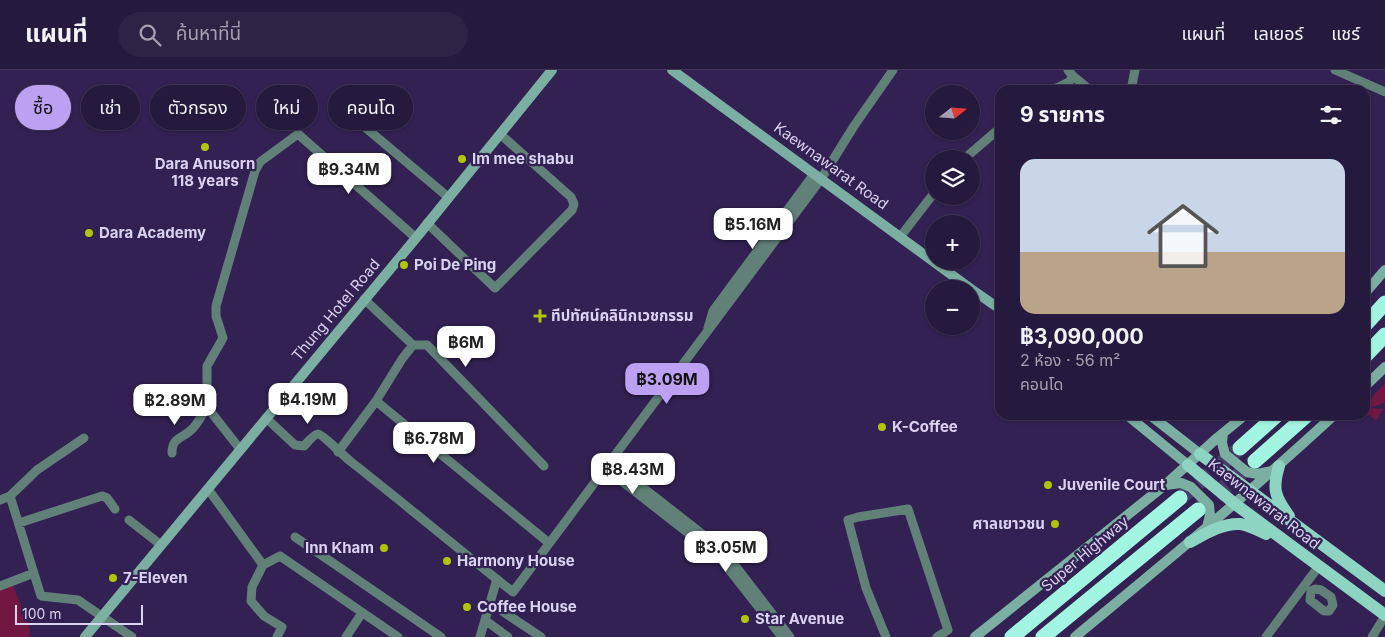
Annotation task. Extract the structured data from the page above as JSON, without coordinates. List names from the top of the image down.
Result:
{
  "streets": {
    "highway": ["Super Highway"],
    "main road": ["Kaewnawarat Road"],
    "street": ["Thung Hotel Road"]
  },
  "places": {
    "other": [
      "Dara Anusorn 118 years",
      "Im mee shabu",
      "Dara Academy",
      "Poi De Ping",
      "K-Coffee",
      "Juvenile Court",
      "ศาลเยาวชน",
      "Inn Kham",
      "Harmony House",
      "7-Eleven",
      "Coffee House",
      "Star Avenue"
    ],
    "health": ["ทีปทัศน์คลินิกเวชกรรม"]
  },
  "scale_bar": "100 m",
  "north": "right",
  "page": {
    "header": "แผนที่",
    "search": "ค้นหาที่นี่",
    "nav": ["แผนที่", "เลเยอร์", "แชร์"],
    "map_buttons": ["+", "−"],
    "chip": [
      "ซื้อ",
      "เช่า",
      "ตัวกรอง",
      "ใหม่",
      "คอนโด"
    ],
    "heading": "9 รายการ",
    "list": [
      {
        "name": "฿3,090,000",
        "note": "2 ห้อง · 56 m² · คอนโด"
      }
    ],
    "price": [
      "฿9.34M",
      "฿5.16M",
      "฿6M",
      "฿3.09M",
      "฿4.19M",
      "฿2.89M",
      "฿6.78M",
      "฿8.43M",
      "฿3.05M"
    ],
    "scale": "100 m"
  }
}
